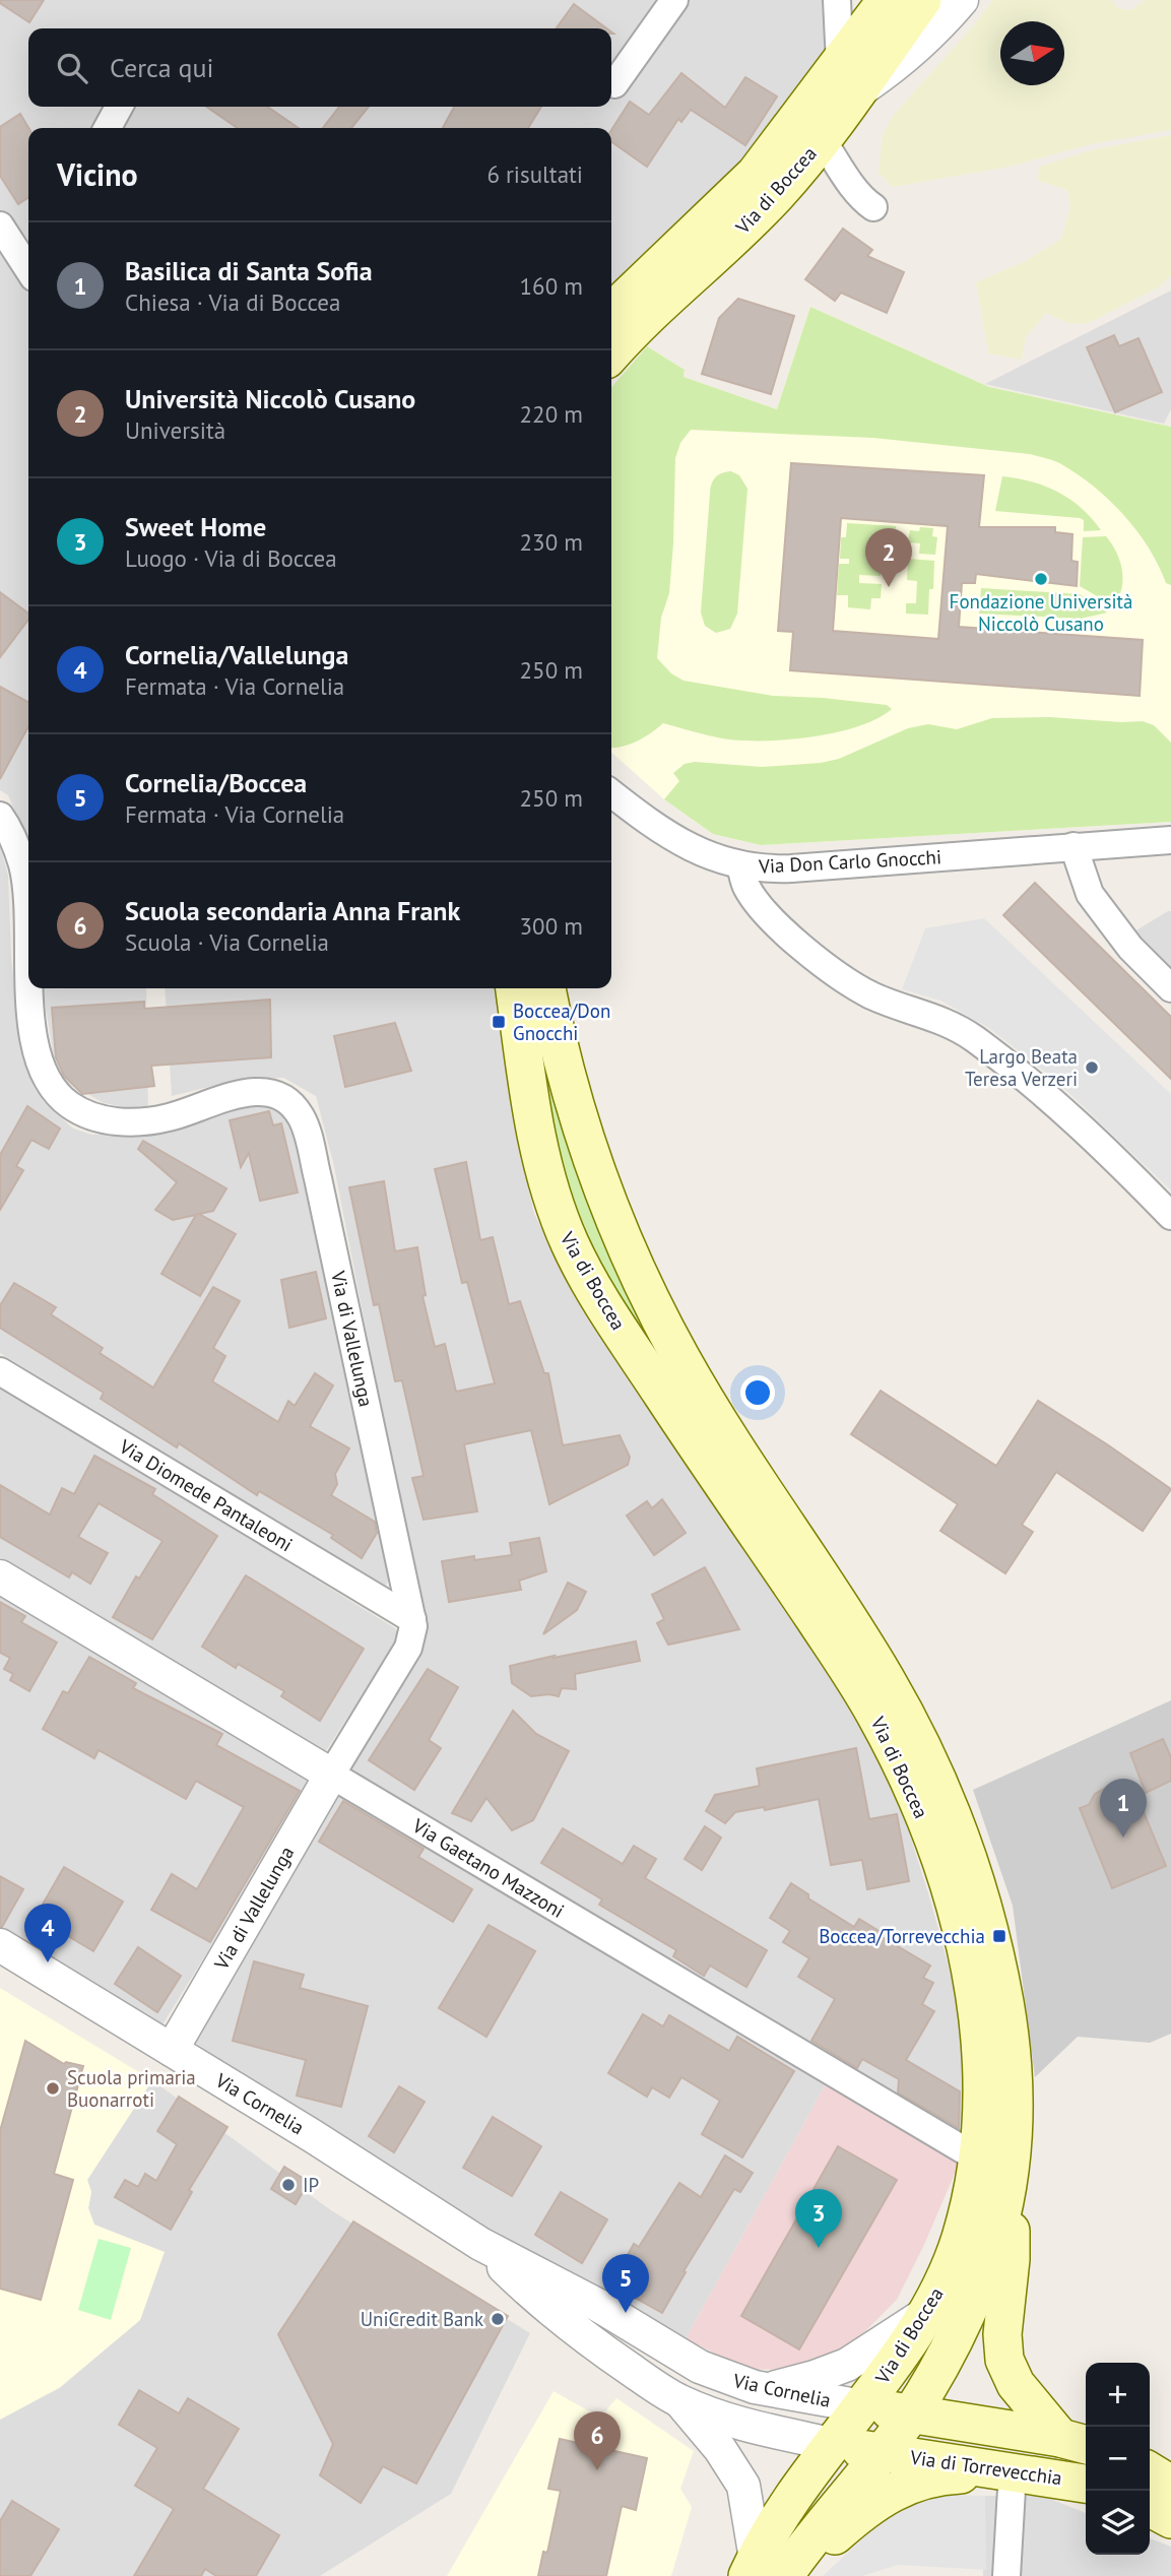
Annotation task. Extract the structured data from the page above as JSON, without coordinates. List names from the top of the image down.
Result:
{
  "streets": {
    "main road": ["Via di Boccea", "Via di Torrevecchia"],
    "street": [
      "Via Don Carlo Gnocchi",
      "Via di Vallelunga",
      "Via Diomede Pantaleoni",
      "Via Gaetano Mazzoni",
      "Via Cornelia"
    ]
  },
  "crossings": [
    ["Via di Boccea", "Via Gaetano Mazzoni"],
    ["Via di Boccea", "Via Cornelia"],
    ["Via di Boccea", "Via di Torrevecchia"],
    ["Via di Vallelunga", "Via Diomede Pantaleoni"],
    ["Via di Vallelunga", "Via Gaetano Mazzoni"],
    ["Via di Vallelunga", "Via Cornelia"],
    ["Via Cornelia", "Via di Torrevecchia"]
  ],
  "places": {
    "other": [
      "Fondazione Università Niccolò Cusano",
      "Largo Beata Teresa Verzeri",
      "Scuola primaria Buonarroti",
      "IP",
      "UniCredit Bank"
    ],
    "transit": ["Boccea/Don Gnocchi", "Boccea/Torrevecchia"]
  },
  "north": "right",
  "page": {
    "search": "Cerca qui",
    "heading": ["Vicino", "6 risultati"],
    "list": [
      {
        "mark": "1",
        "name": "Basilica di Santa Sofia",
        "note": "Chiesa · Via di Boccea",
        "value": "160 m"
      },
      {
        "mark": "2",
        "name": "Università Niccolò Cusano",
        "note": "Università",
        "value": "220 m"
      },
      {
        "mark": "3",
        "name": "Sweet Home",
        "note": "Luogo · Via di Boccea",
        "value": "230 m"
      },
      {
        "mark": "4",
        "name": "Cornelia/Vallelunga",
        "note": "Fermata · Via Cornelia",
        "value": "250 m"
      },
      {
        "mark": "5",
        "name": "Cornelia/Boccea",
        "note": "Fermata · Via Cornelia",
        "value": "250 m"
      },
      {
        "mark": "6",
        "name": "Scuola secondaria Anna Frank",
        "note": "Scuola · Via Cornelia",
        "value": "300 m"
      }
    ],
    "pins": [
      "2",
      "1",
      "4",
      "3",
      "5",
      "6"
    ],
    "map_buttons": ["+", "−"]
  }
}
